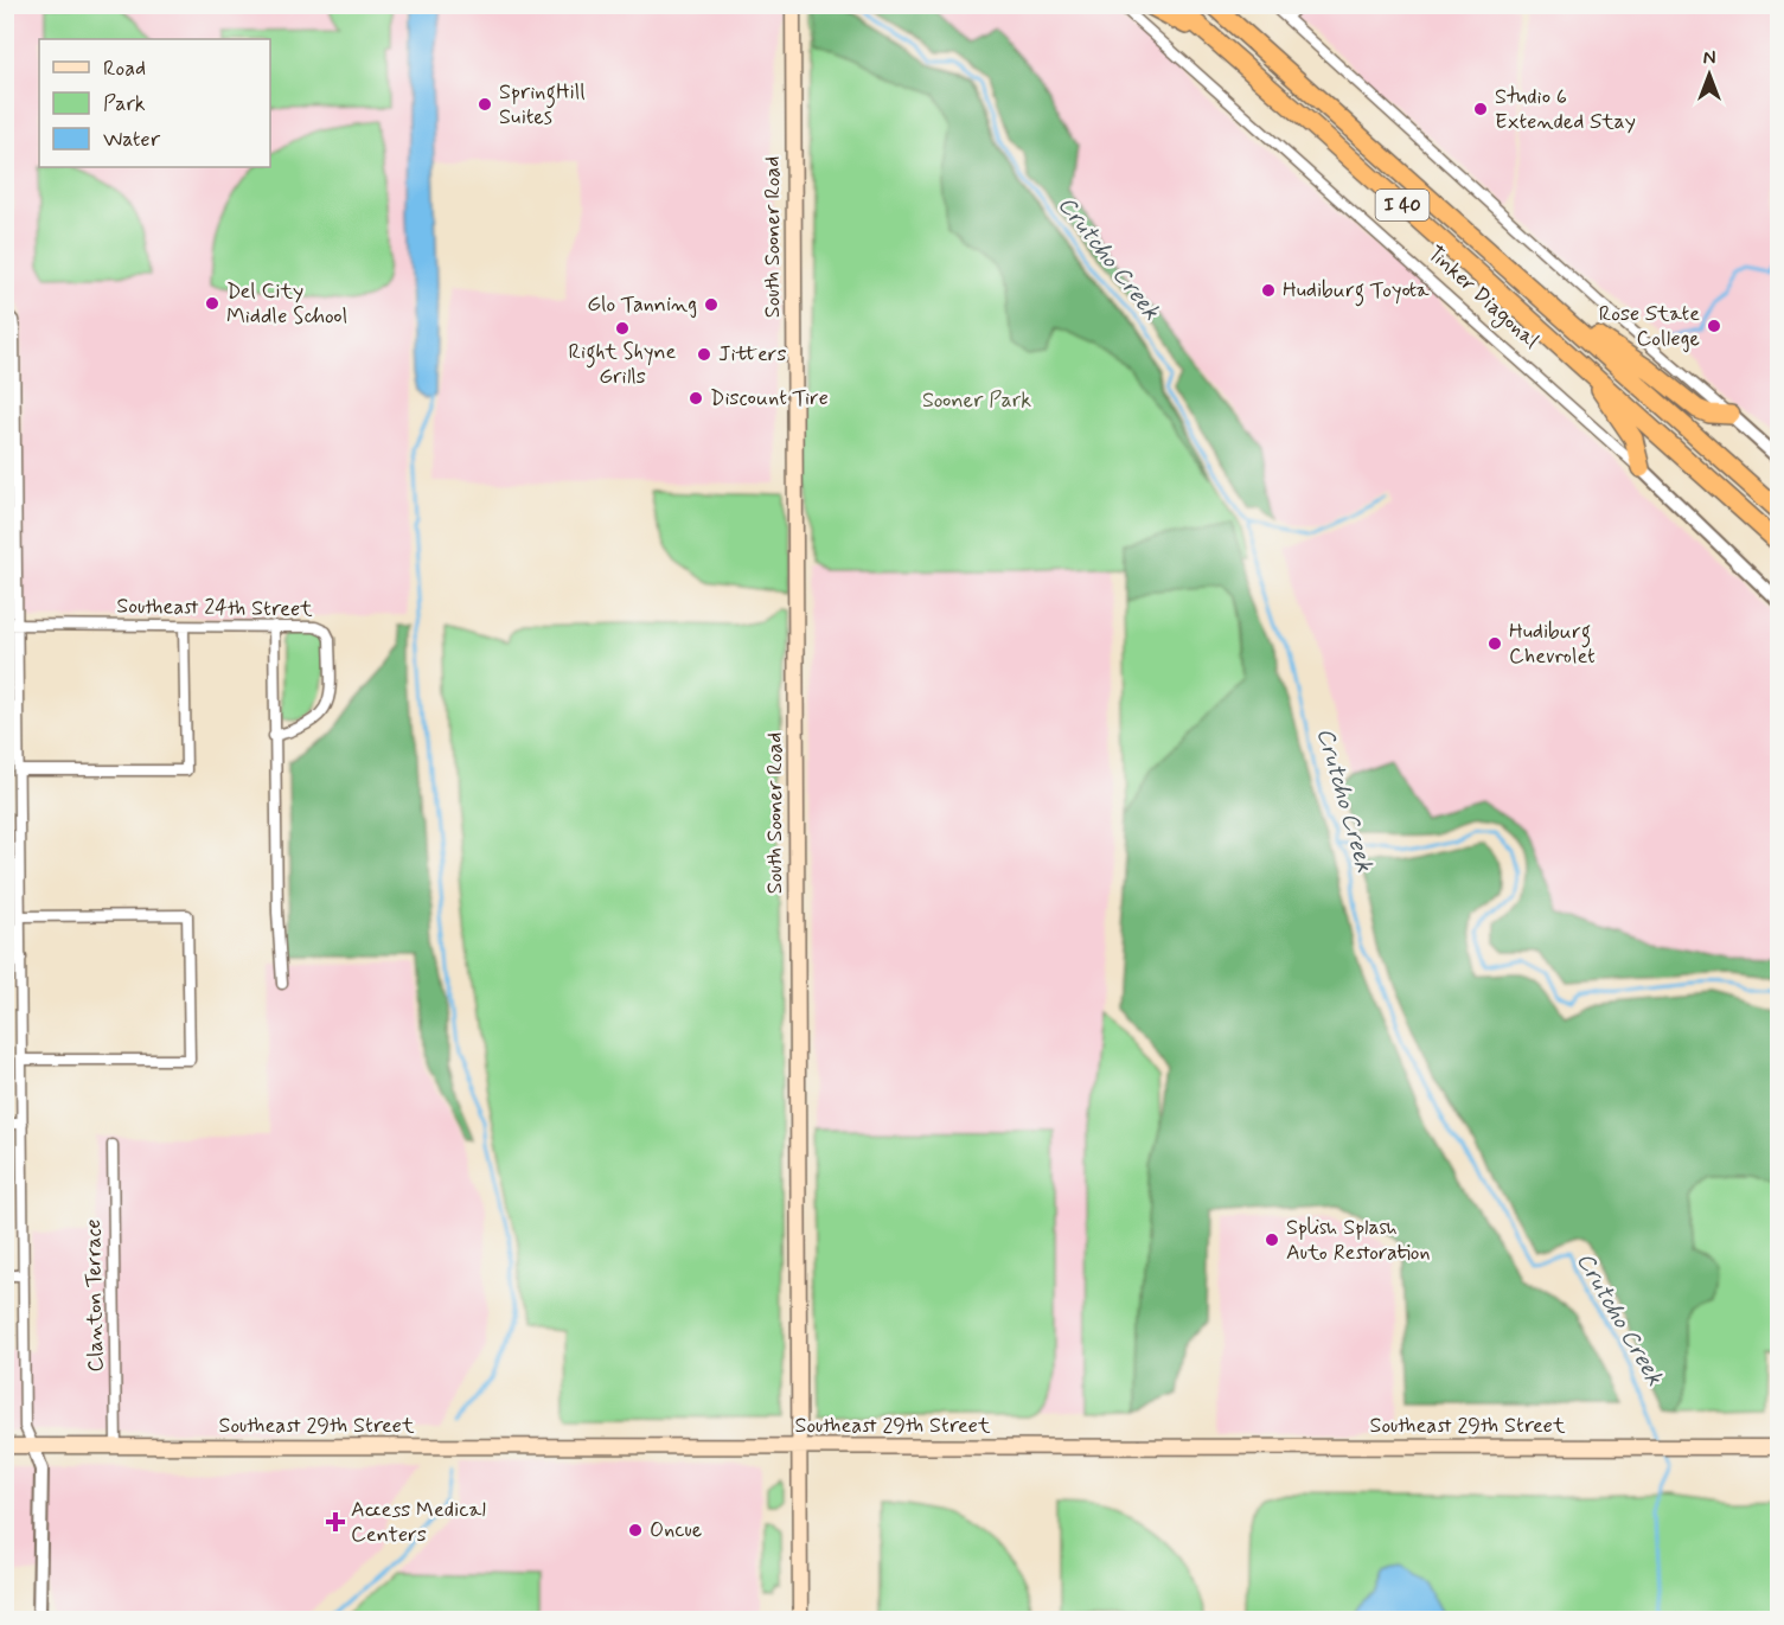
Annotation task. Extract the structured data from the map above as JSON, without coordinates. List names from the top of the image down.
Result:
{
  "streets": {
    "highway": ["I 40", "Tinker Diagonal"],
    "main road": ["South Sooner Road", "Southeast 29th Street"],
    "street": ["Southeast 24th Street", "Clanton Terrace"]
  },
  "crossings": [
    ["South Sooner Road", "Southeast 29th Street"],
    ["Clanton Terrace", "Southeast 29th Street"]
  ],
  "water": ["Crutcho Creek"],
  "parks": ["Sooner Park"],
  "places": {
    "other": [
      "SpringHill Suites",
      "Studio 6 Extended Stay",
      "Hudiburg Toyota",
      "Del City Middle School",
      "Glo Tanning",
      "Rose State College",
      "Right Shyne Grills",
      "Jitters",
      "Discount Tire",
      "Hudiburg Chevrolet",
      "Splish Splash Auto Restoration",
      "Oncue"
    ],
    "health": ["Access Medical Centers"]
  },
  "legend": ["Road", "Park", "Water"],
  "north": "top"
}
